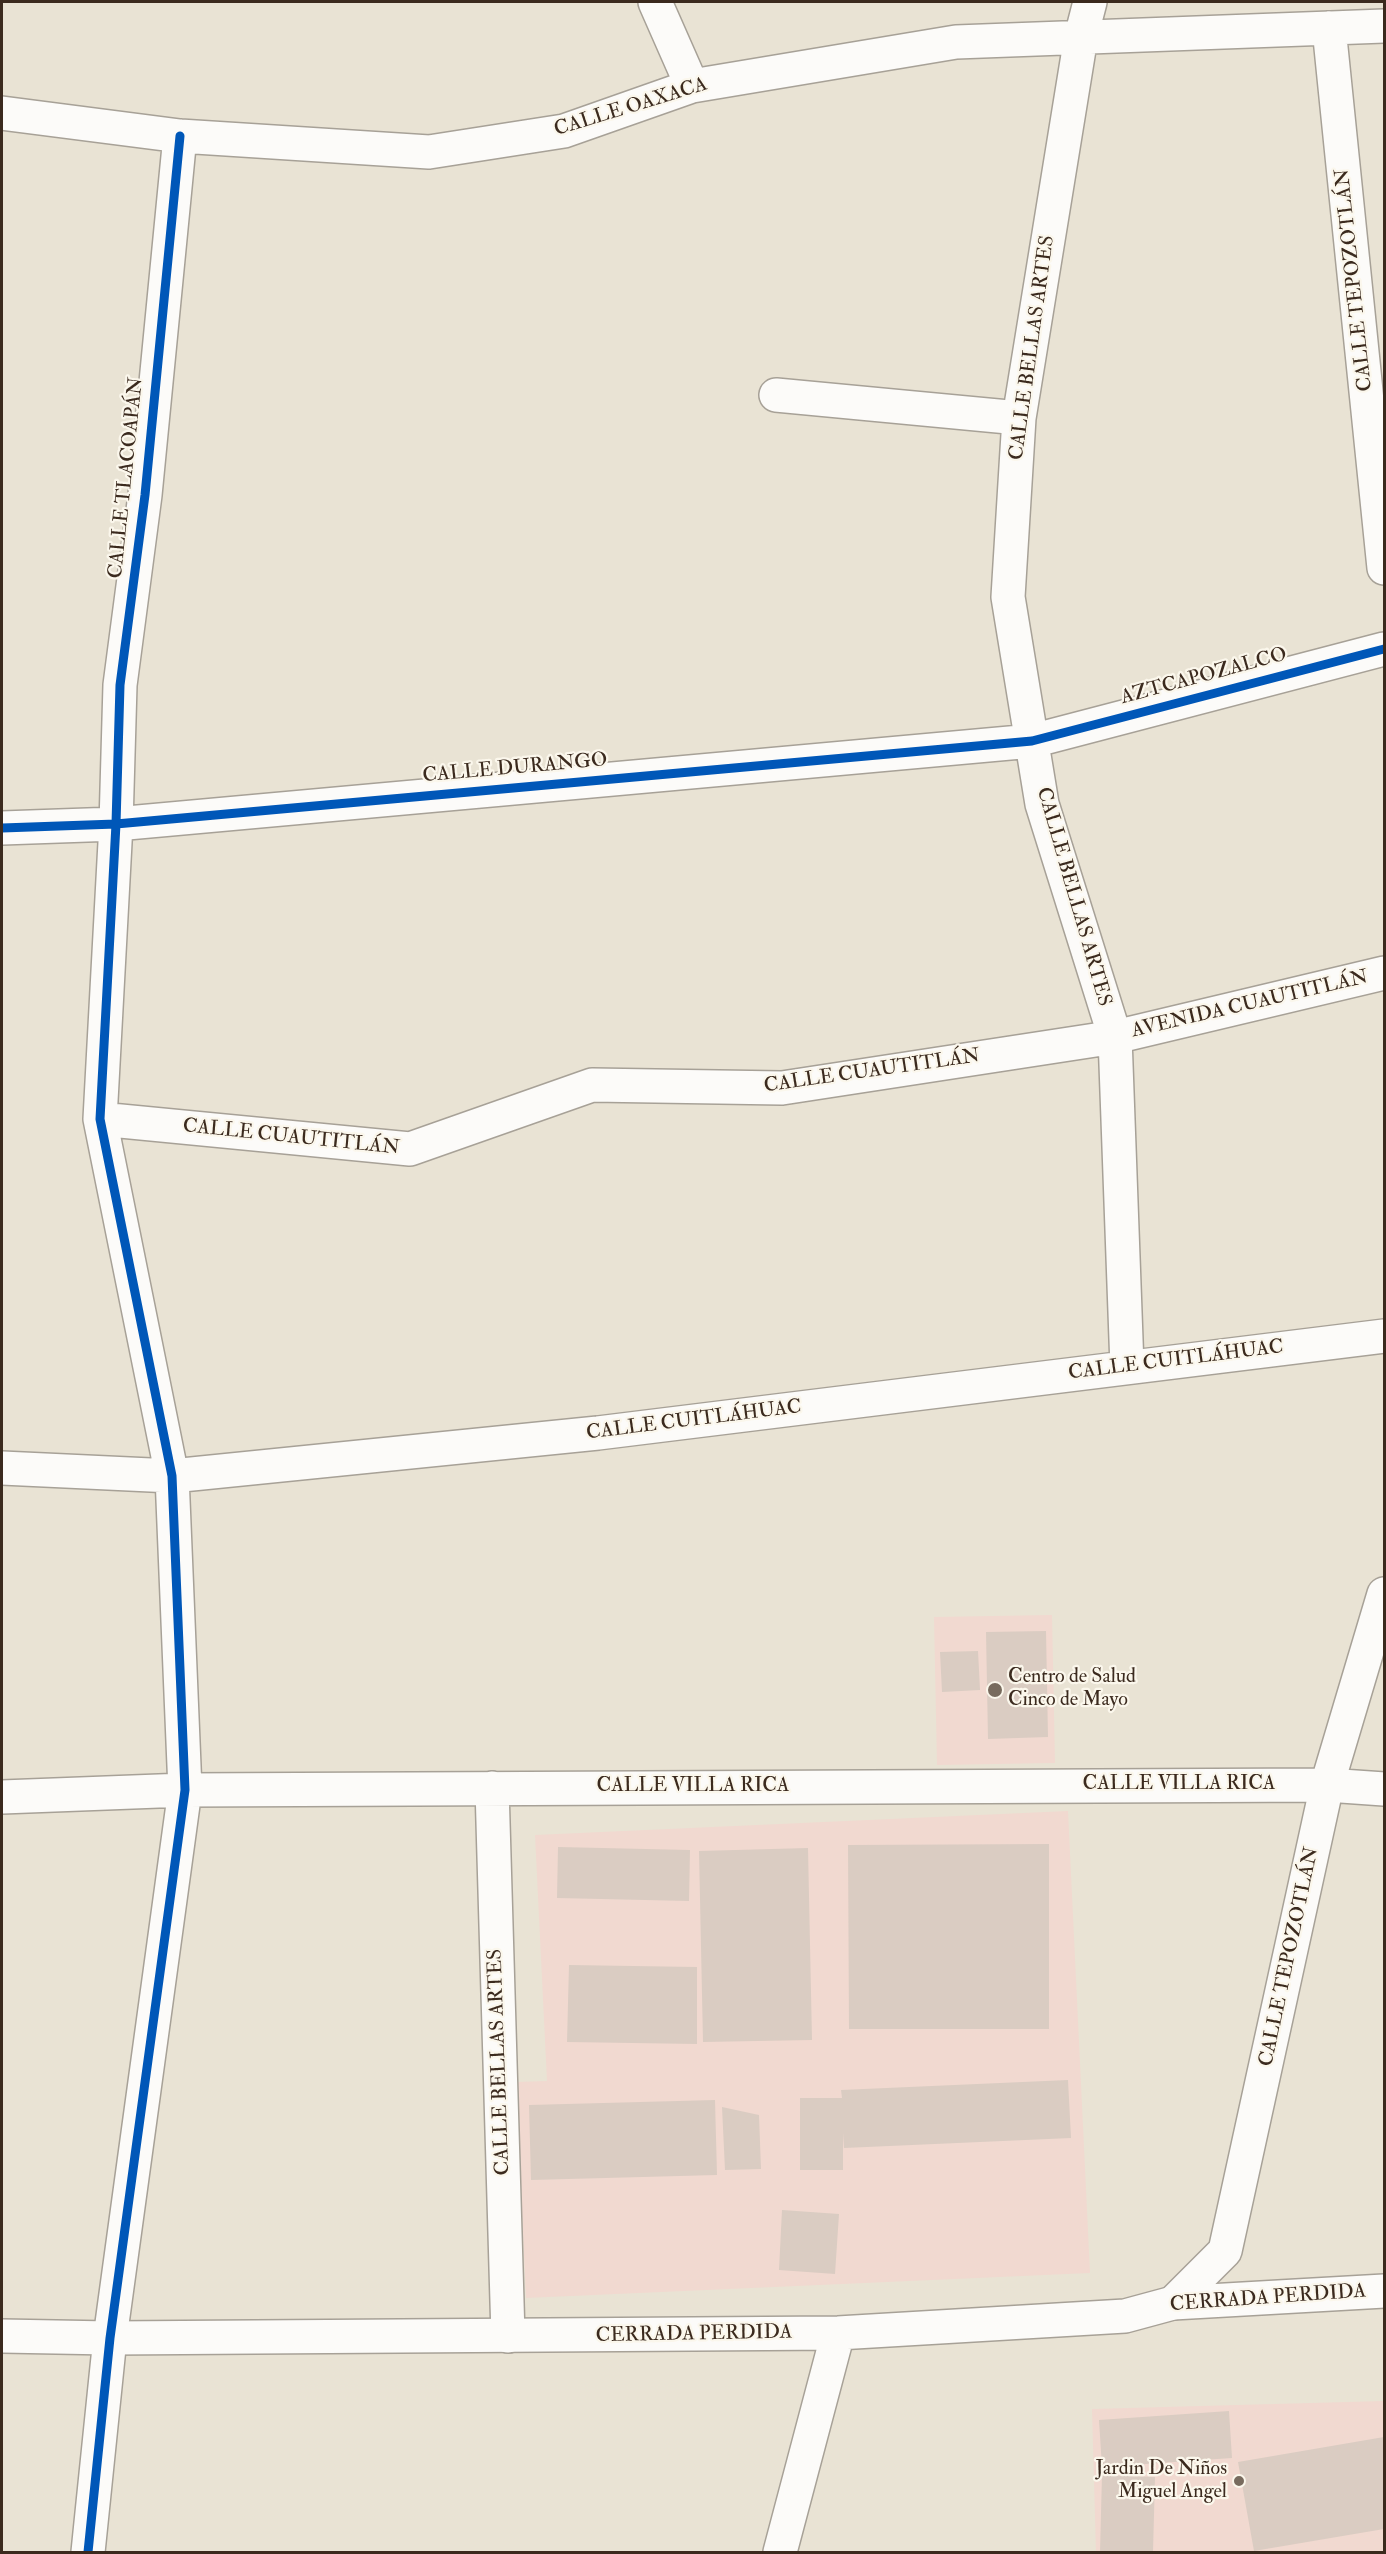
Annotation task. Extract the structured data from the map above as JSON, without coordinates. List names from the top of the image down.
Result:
{
  "streets": {
    "street": [
      "CALLE OAXACA",
      "CALLE TEPOZOTLÁN",
      "CALLE BELLAS ARTES",
      "CALLE TLACOAPÁN",
      "AZTCAPOZALCO",
      "CALLE DURANGO",
      "AVENIDA CUAUTITLÁN",
      "CALLE CUAUTITLÁN",
      "CALLE CUITLÁHUAC",
      "CALLE VILLA RICA",
      "CERRADA PERDIDA"
    ]
  },
  "crossings": [
    ["CALLE OAXACA", "CALLE TEPOZOTLÁN"],
    ["CALLE OAXACA", "CALLE BELLAS ARTES"],
    ["CALLE OAXACA", "CALLE TLACOAPÁN"],
    ["CALLE TEPOZOTLÁN", "CALLE VILLA RICA"],
    ["CALLE TEPOZOTLÁN", "CERRADA PERDIDA"],
    ["CALLE BELLAS ARTES", "AZTCAPOZALCO"],
    ["CALLE BELLAS ARTES", "CALLE DURANGO"],
    ["CALLE BELLAS ARTES", "AVENIDA CUAUTITLÁN"],
    ["CALLE BELLAS ARTES", "CALLE CUAUTITLÁN"],
    ["CALLE BELLAS ARTES", "CALLE CUITLÁHUAC"],
    ["CALLE BELLAS ARTES", "CALLE VILLA RICA"],
    ["CALLE BELLAS ARTES", "CERRADA PERDIDA"],
    ["CALLE TLACOAPÁN", "CALLE DURANGO"],
    ["CALLE TLACOAPÁN", "CALLE CUAUTITLÁN"],
    ["CALLE TLACOAPÁN", "CALLE CUITLÁHUAC"],
    ["CALLE TLACOAPÁN", "CALLE VILLA RICA"],
    ["CALLE TLACOAPÁN", "CERRADA PERDIDA"],
    ["AZTCAPOZALCO", "CALLE DURANGO"],
    ["AVENIDA CUAUTITLÁN", "CALLE CUAUTITLÁN"]
  ],
  "places": ["Centro de Salud Cinco de Mayo", "Jardin De Niños Miguel Angel"]
}
